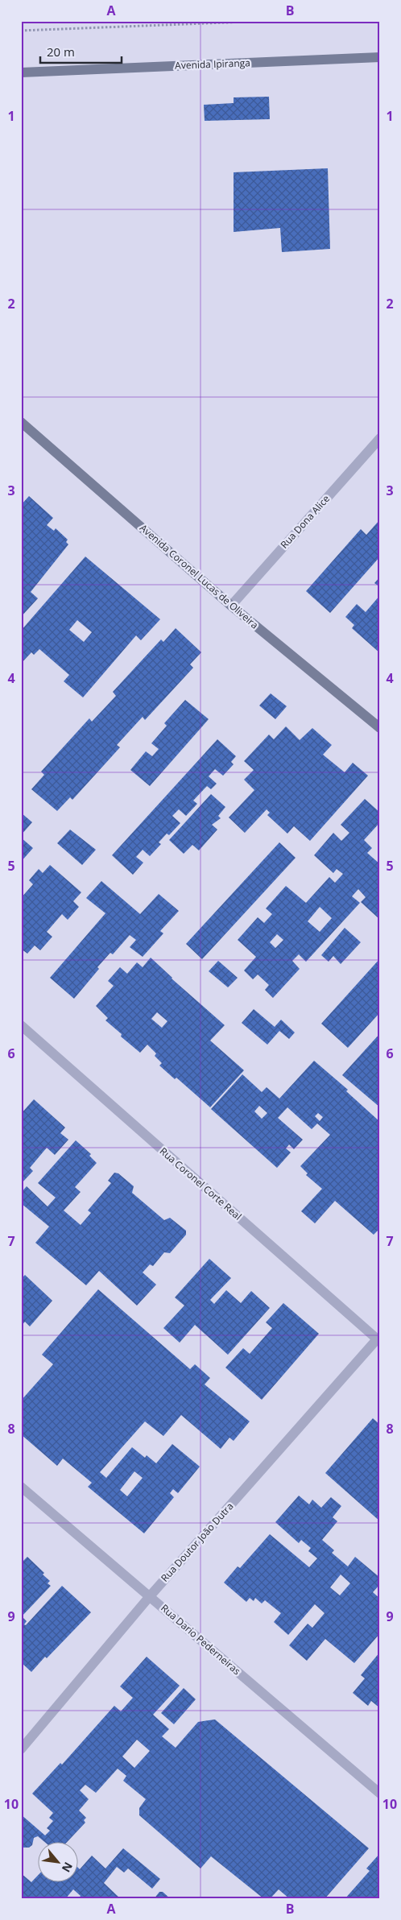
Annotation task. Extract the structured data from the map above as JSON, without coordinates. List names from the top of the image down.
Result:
{
  "streets": {
    "street": [
      "Avenida Ipiranga",
      "Rua Dona Alice",
      "Avenida Coronel Lucas de Oliveira",
      "Rua Coronel Corte Real",
      "Rua Doutor João Dutra",
      "Rua Dario Pederneiras"
    ]
  },
  "crossings": [
    ["Rua Dona Alice", "Avenida Coronel Lucas de Oliveira"],
    ["Rua Coronel Corte Real", "Rua Doutor João Dutra"],
    ["Rua Doutor João Dutra", "Rua Dario Pederneiras"]
  ],
  "scale_bar": "20 m",
  "north": "bottom right",
  "grid": {
    "columns": ["A", "B"],
    "rows": [
      "1",
      "2",
      "3",
      "4",
      "5",
      "6",
      "7",
      "8",
      "9",
      "10"
    ]
  }
}
